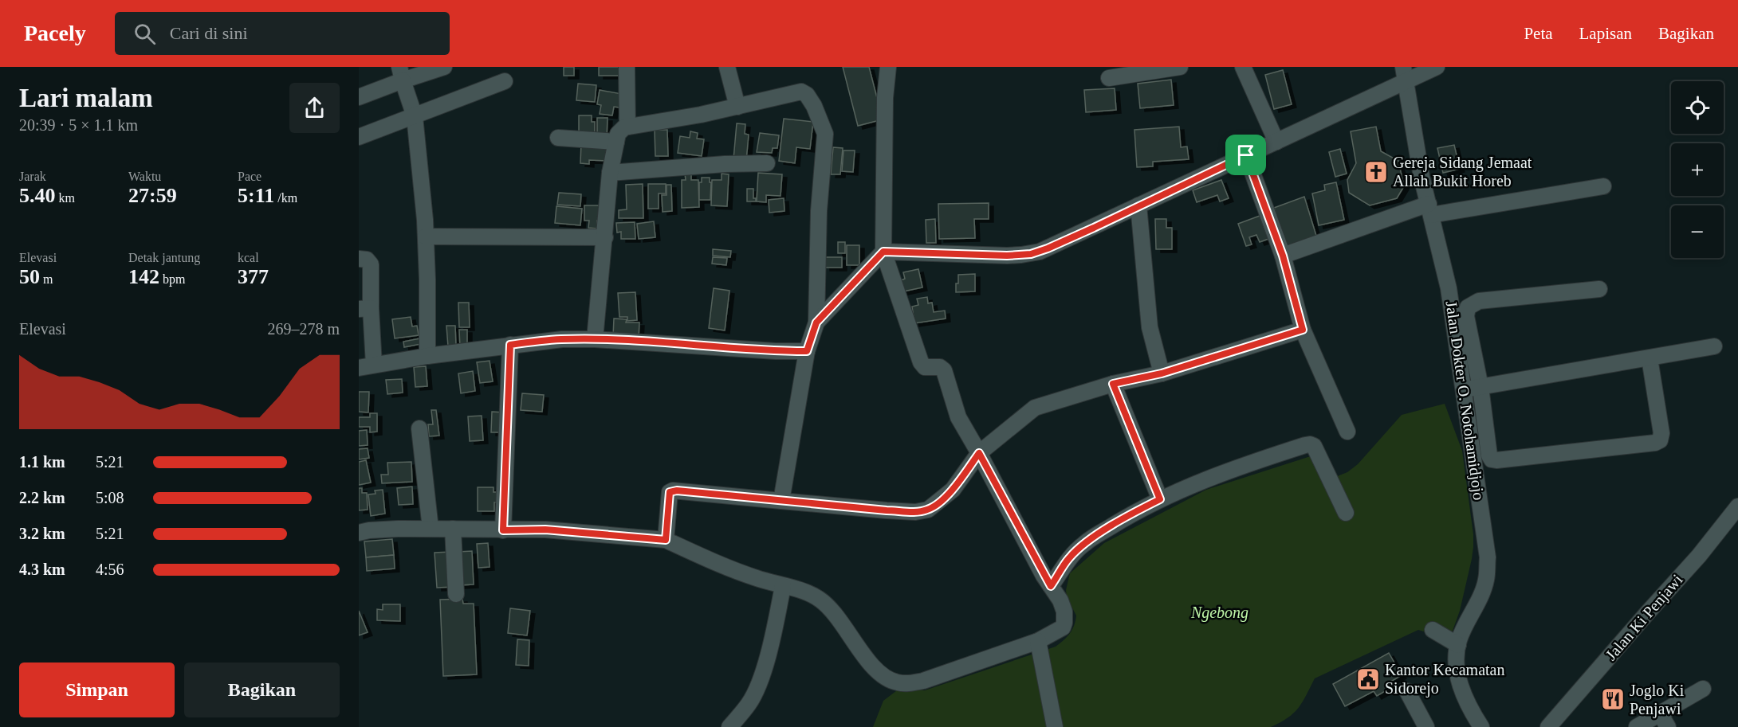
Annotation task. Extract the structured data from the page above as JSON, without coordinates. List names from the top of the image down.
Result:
{
  "streets": {
    "street": ["Jalan Dokter O. Notohamidjojo", "Jalan Ki Penjawi"]
  },
  "parks": ["Ngebong"],
  "places": {
    "church": ["Gereja Sidang Jemaat Allah Bukit Horeb"],
    "public building": ["Kantor Kecamatan Sidorejo"],
    "restaurant": ["Joglo Ki Penjawi"]
  },
  "page": {
    "header": "Pacely",
    "search": "Cari di sini",
    "nav": ["Peta", "Lapisan", "Bagikan"],
    "heading": ["Lari malam", "20:39 · 5 × 1.1 km"],
    "map_buttons": ["+", "−"],
    "stats": [
      ["Jarak", "5.40 km"],
      ["Waktu", "27:59"],
      ["Pace", "5:11 /km"],
      ["Elevasi", "50 m"],
      ["Detak jantung", "142 bpm"],
      ["kcal", "377"]
    ],
    "chart": ["Elevasi", "269–278 m"],
    "list": [
      {
        "name": "1.1 km",
        "note": "5:21"
      },
      {
        "name": "2.2 km",
        "note": "5:08"
      },
      {
        "name": "3.2 km",
        "note": "5:21"
      },
      {
        "name": "4.3 km",
        "note": "4:56"
      }
    ],
    "buttons": ["Simpan", "Bagikan"]
  }
}
